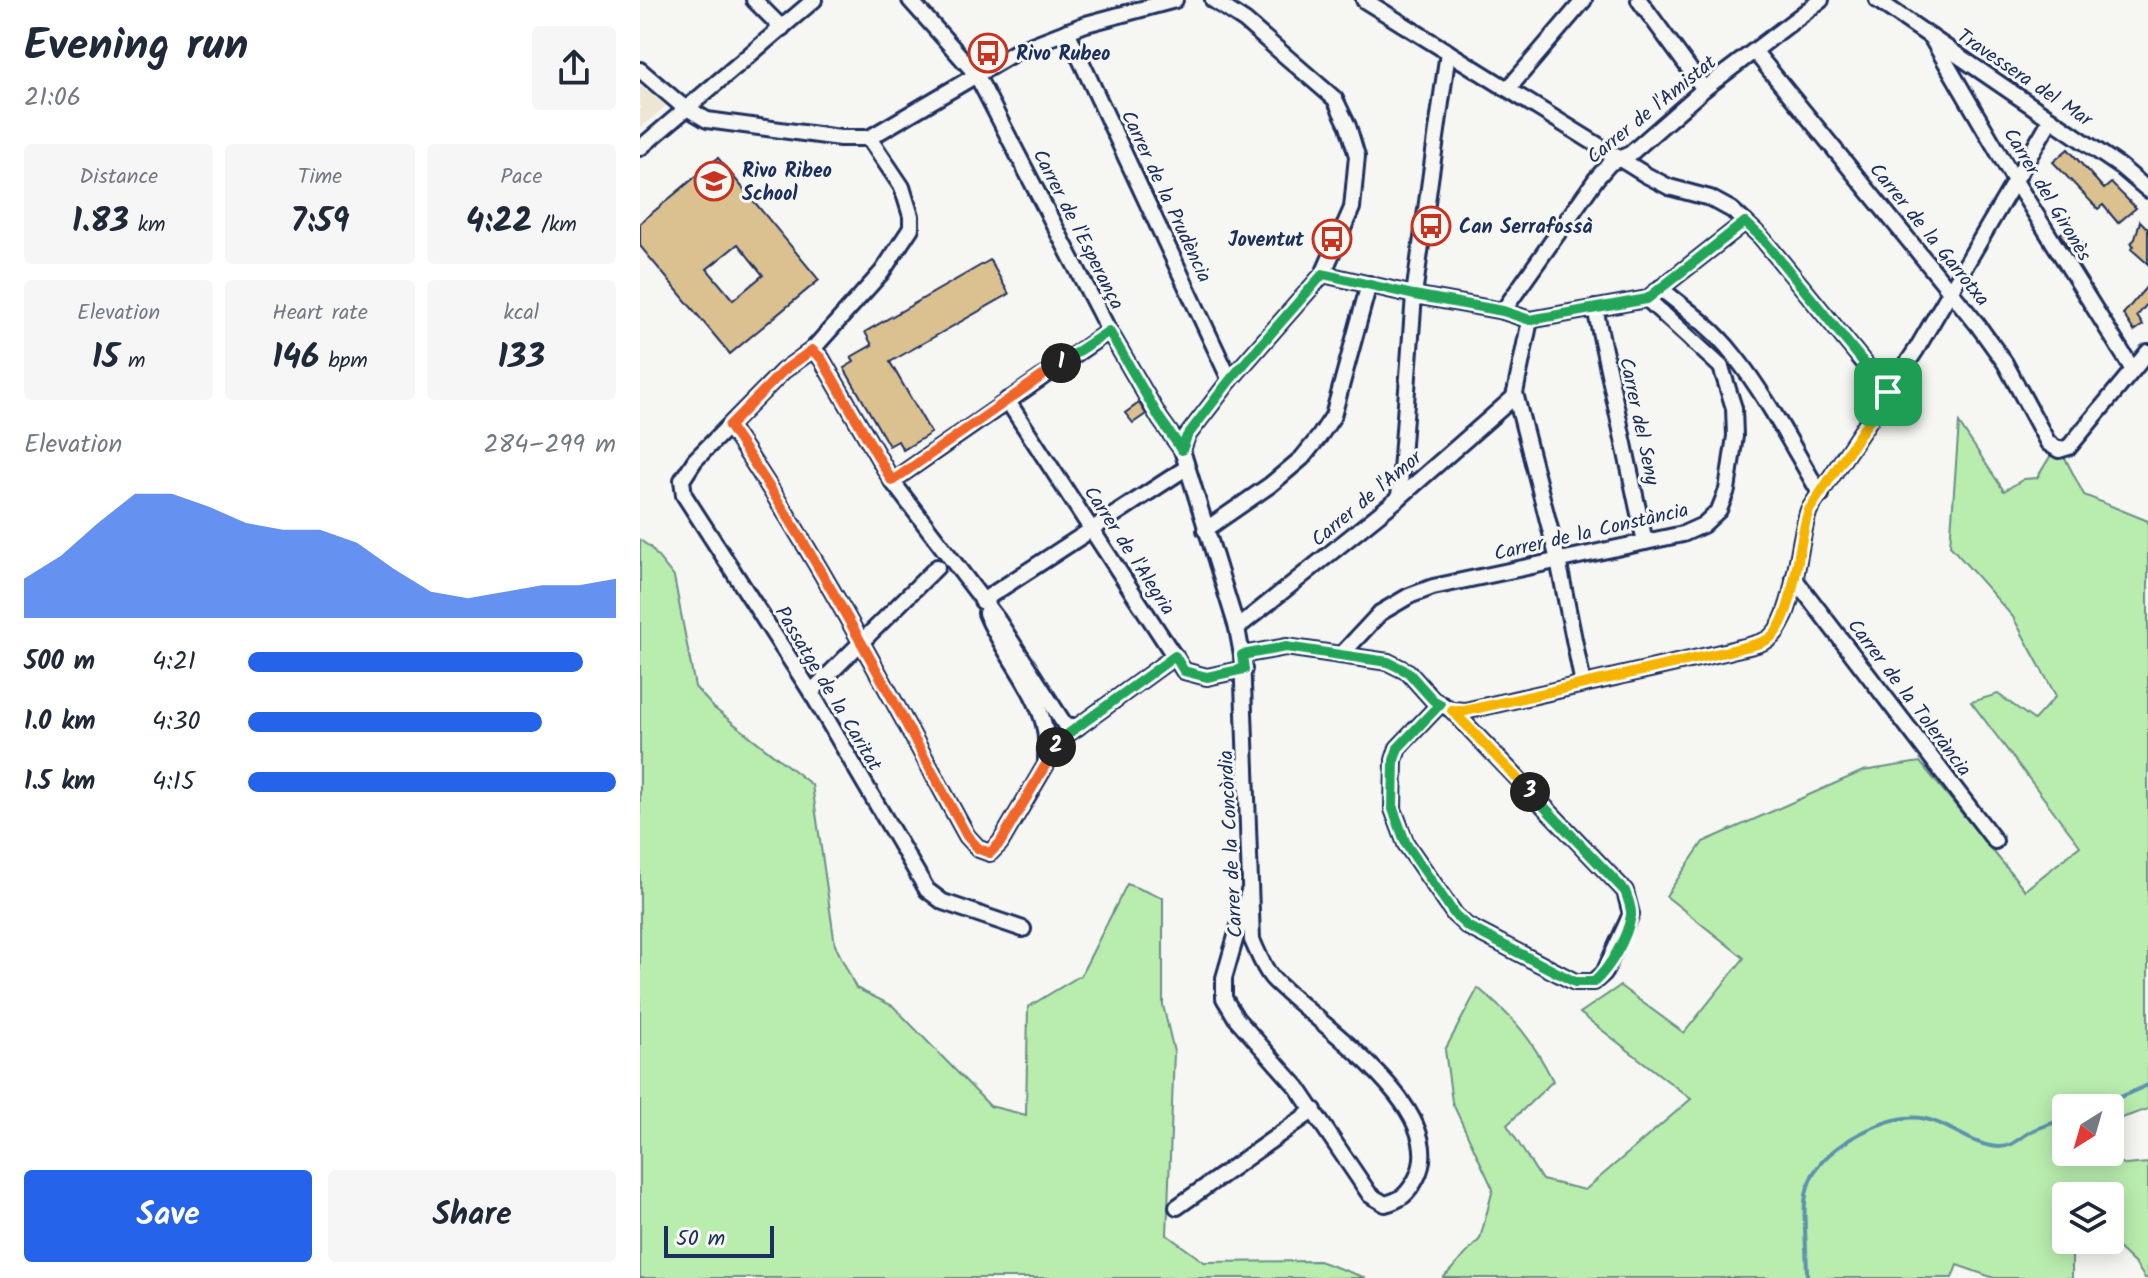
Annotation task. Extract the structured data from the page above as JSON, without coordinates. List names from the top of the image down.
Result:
{
  "streets": {
    "street": [
      "Travessera del Mar",
      "Carrer de l'Amistat",
      "Carrer del Gironès",
      "Carrer de la Prudència",
      "Carrer de l'Esperança",
      "Carrer de la Garrotxa",
      "Carrer del Seny",
      "Carrer de l'Amor",
      "Carrer de la Constància",
      "Carrer de l'Alegria",
      "Passatge de la Caritat",
      "Carrer de la Tolerància",
      "Carrer de la Concòrdia"
    ]
  },
  "crossings": [
    ["Travessera del Mar", "Carrer del Gironès"],
    ["Carrer de l'Amistat", "Carrer de la Garrotxa"],
    ["Carrer del Gironès", "Carrer de la Garrotxa"],
    ["Carrer de l'Esperança", "Carrer de l'Amor"],
    ["Carrer de l'Esperança", "Carrer de l'Alegria"],
    ["Carrer de l'Esperança", "Carrer de la Concòrdia"],
    ["Carrer del Seny", "Carrer de la Constància"],
    ["Carrer de l'Alegria", "Carrer de la Concòrdia"]
  ],
  "places": {
    "bus stop": ["Rivo Rubeo", "Can Serrafossà", "Joventut"],
    "school or university": ["Rivo Ribeo School"]
  },
  "scale_bar": "50 m",
  "north": "bottom left",
  "page": {
    "heading": ["Evening run", "21:06"],
    "stats": [
      ["Distance", "1.83 km"],
      ["Time", "7:59"],
      ["Pace", "4:22 /km"],
      ["Elevation", "15 m"],
      ["Heart rate", "146 bpm"],
      ["kcal", "133"]
    ],
    "pins": ["1", "2", "3"],
    "chart": ["Elevation", "284–299 m"],
    "list": [
      {
        "name": "500 m",
        "note": "4:21"
      },
      {
        "name": "1.0 km",
        "note": "4:30"
      },
      {
        "name": "1.5 km",
        "note": "4:15"
      }
    ],
    "buttons": ["Save", "Share"],
    "scale": "50 m"
  }
}
